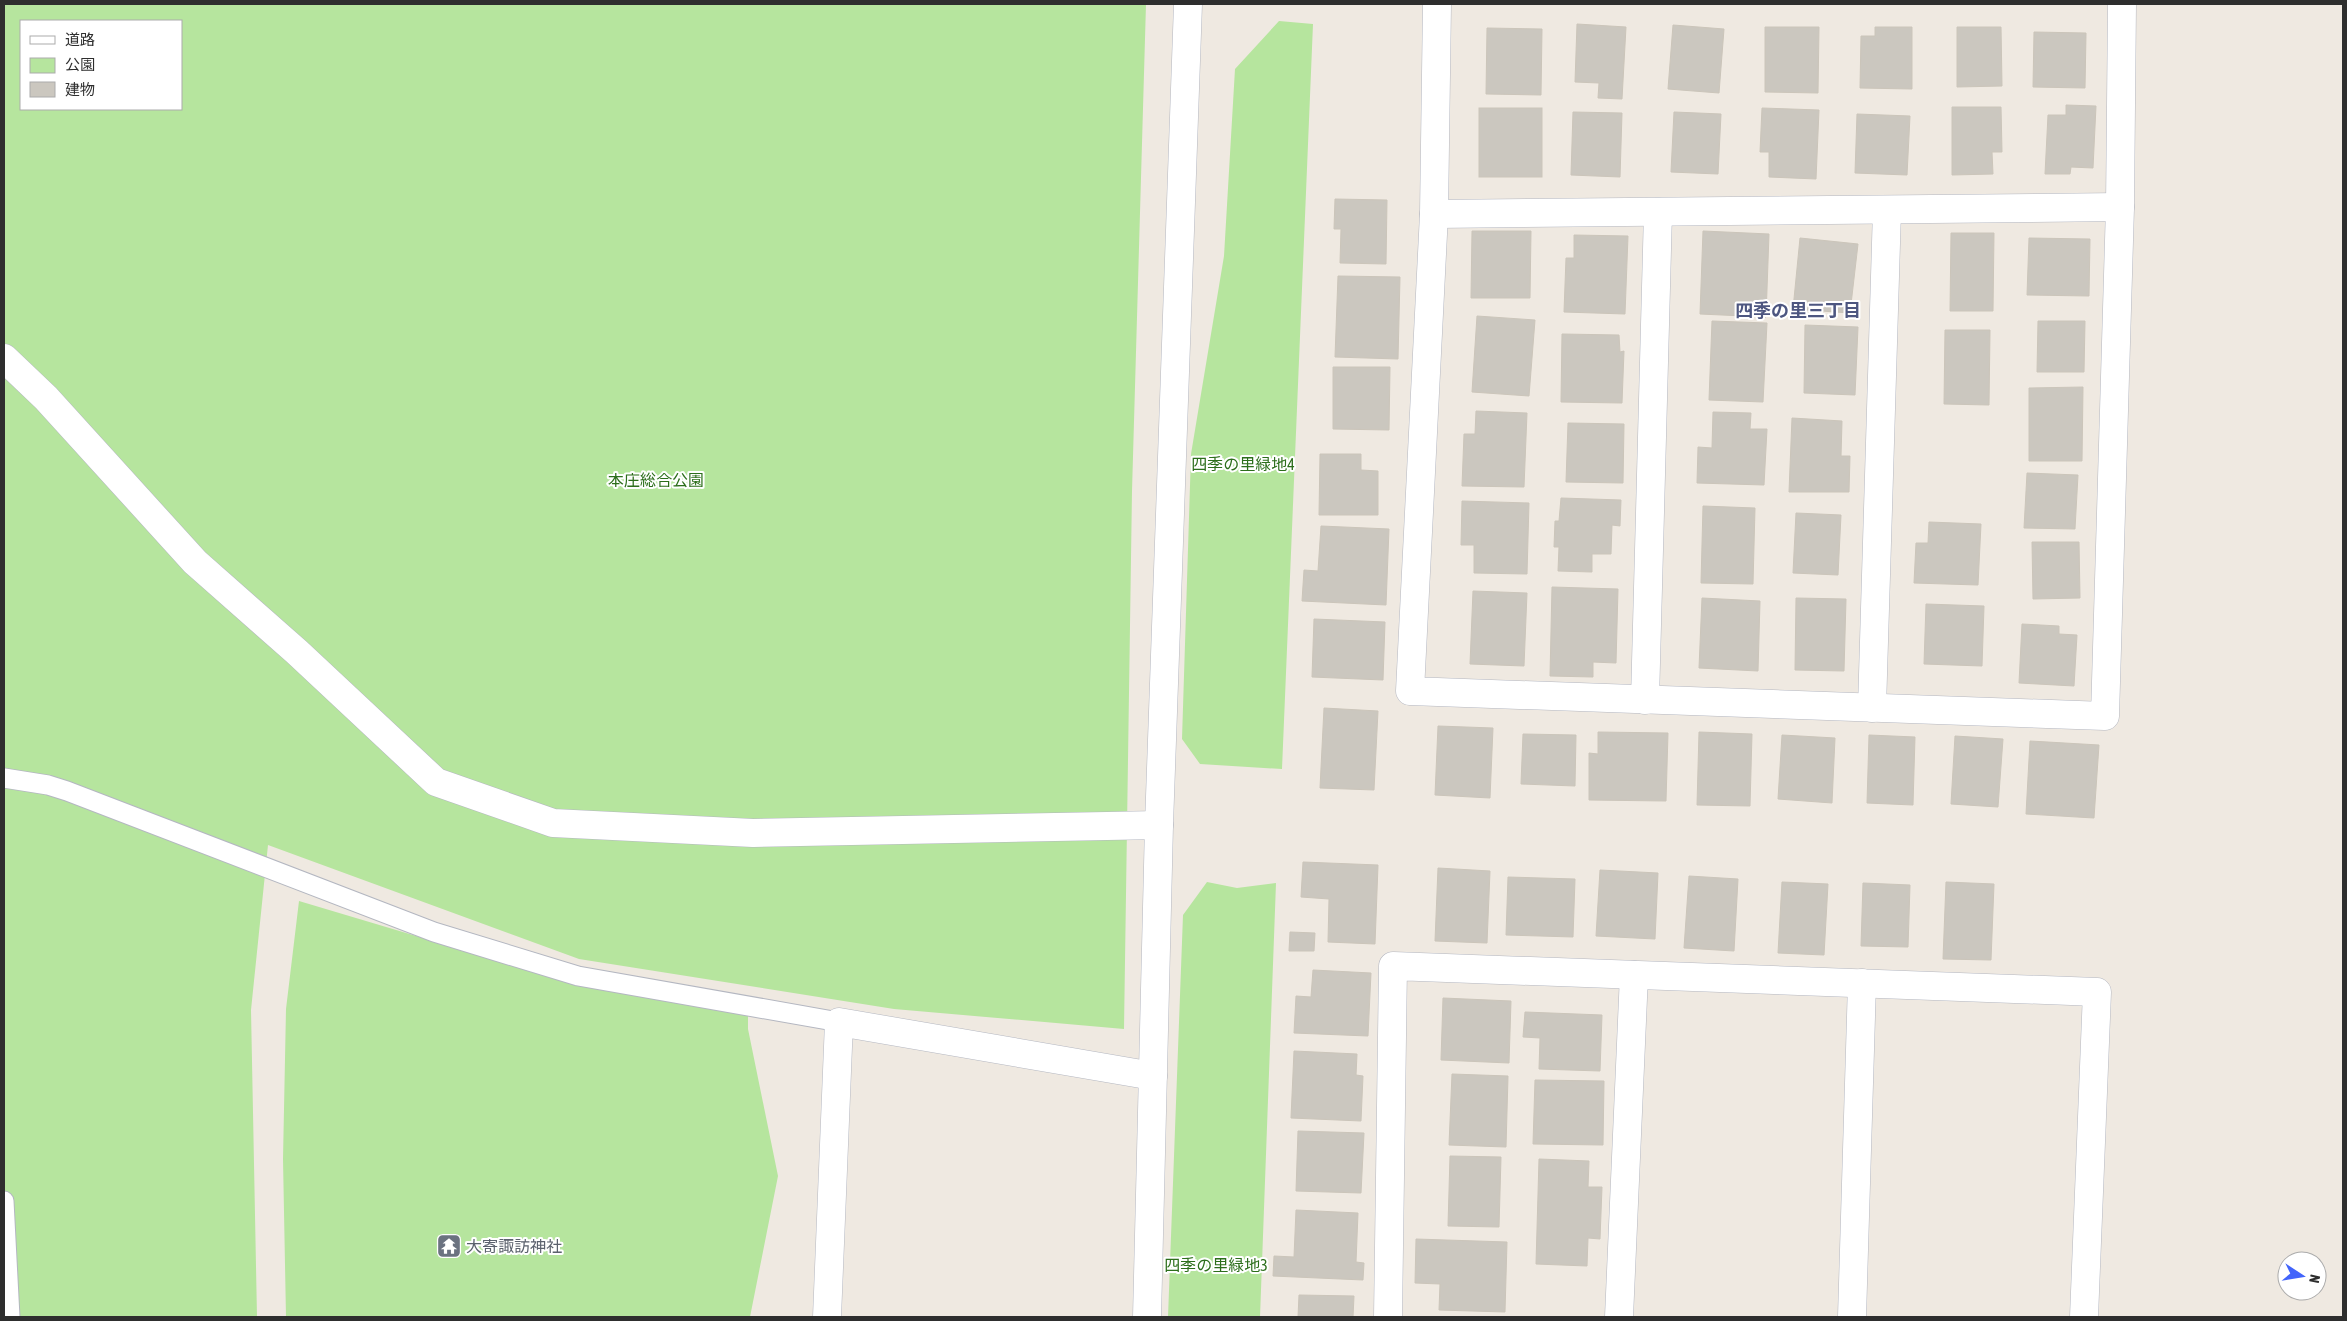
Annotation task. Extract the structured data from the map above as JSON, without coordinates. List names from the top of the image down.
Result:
{
  "districts": ["四季の里三丁目"],
  "parks": ["四季の里緑地4", "本庄総合公園", "四季の里緑地3"],
  "places": {
    "temple": ["大寄諏訪神社"]
  },
  "legend": ["道路", "公園", "建物"],
  "north": "right"
}
